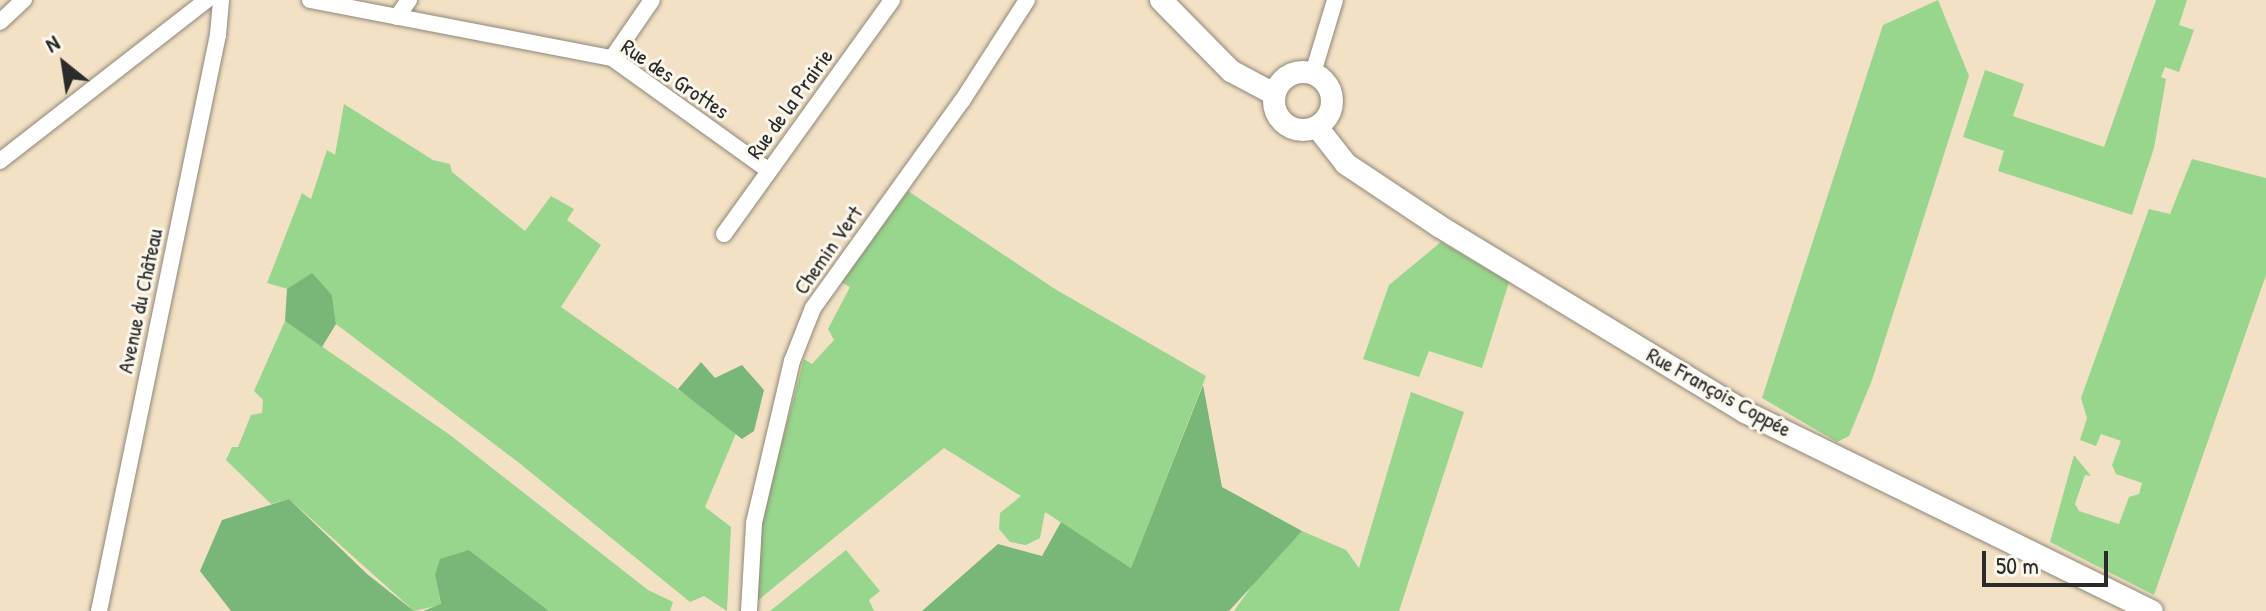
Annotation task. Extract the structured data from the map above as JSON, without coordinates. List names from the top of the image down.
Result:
{
  "streets": {
    "street": [
      "Rue des Grottes",
      "Rue de la Prairie",
      "Chemin Vert",
      "Avenue du Château",
      "Rue François Coppée"
    ]
  },
  "crossings": [
    ["Rue des Grottes", "Rue de la Prairie"]
  ],
  "scale_bar": "50 m",
  "north": "top left"
}
